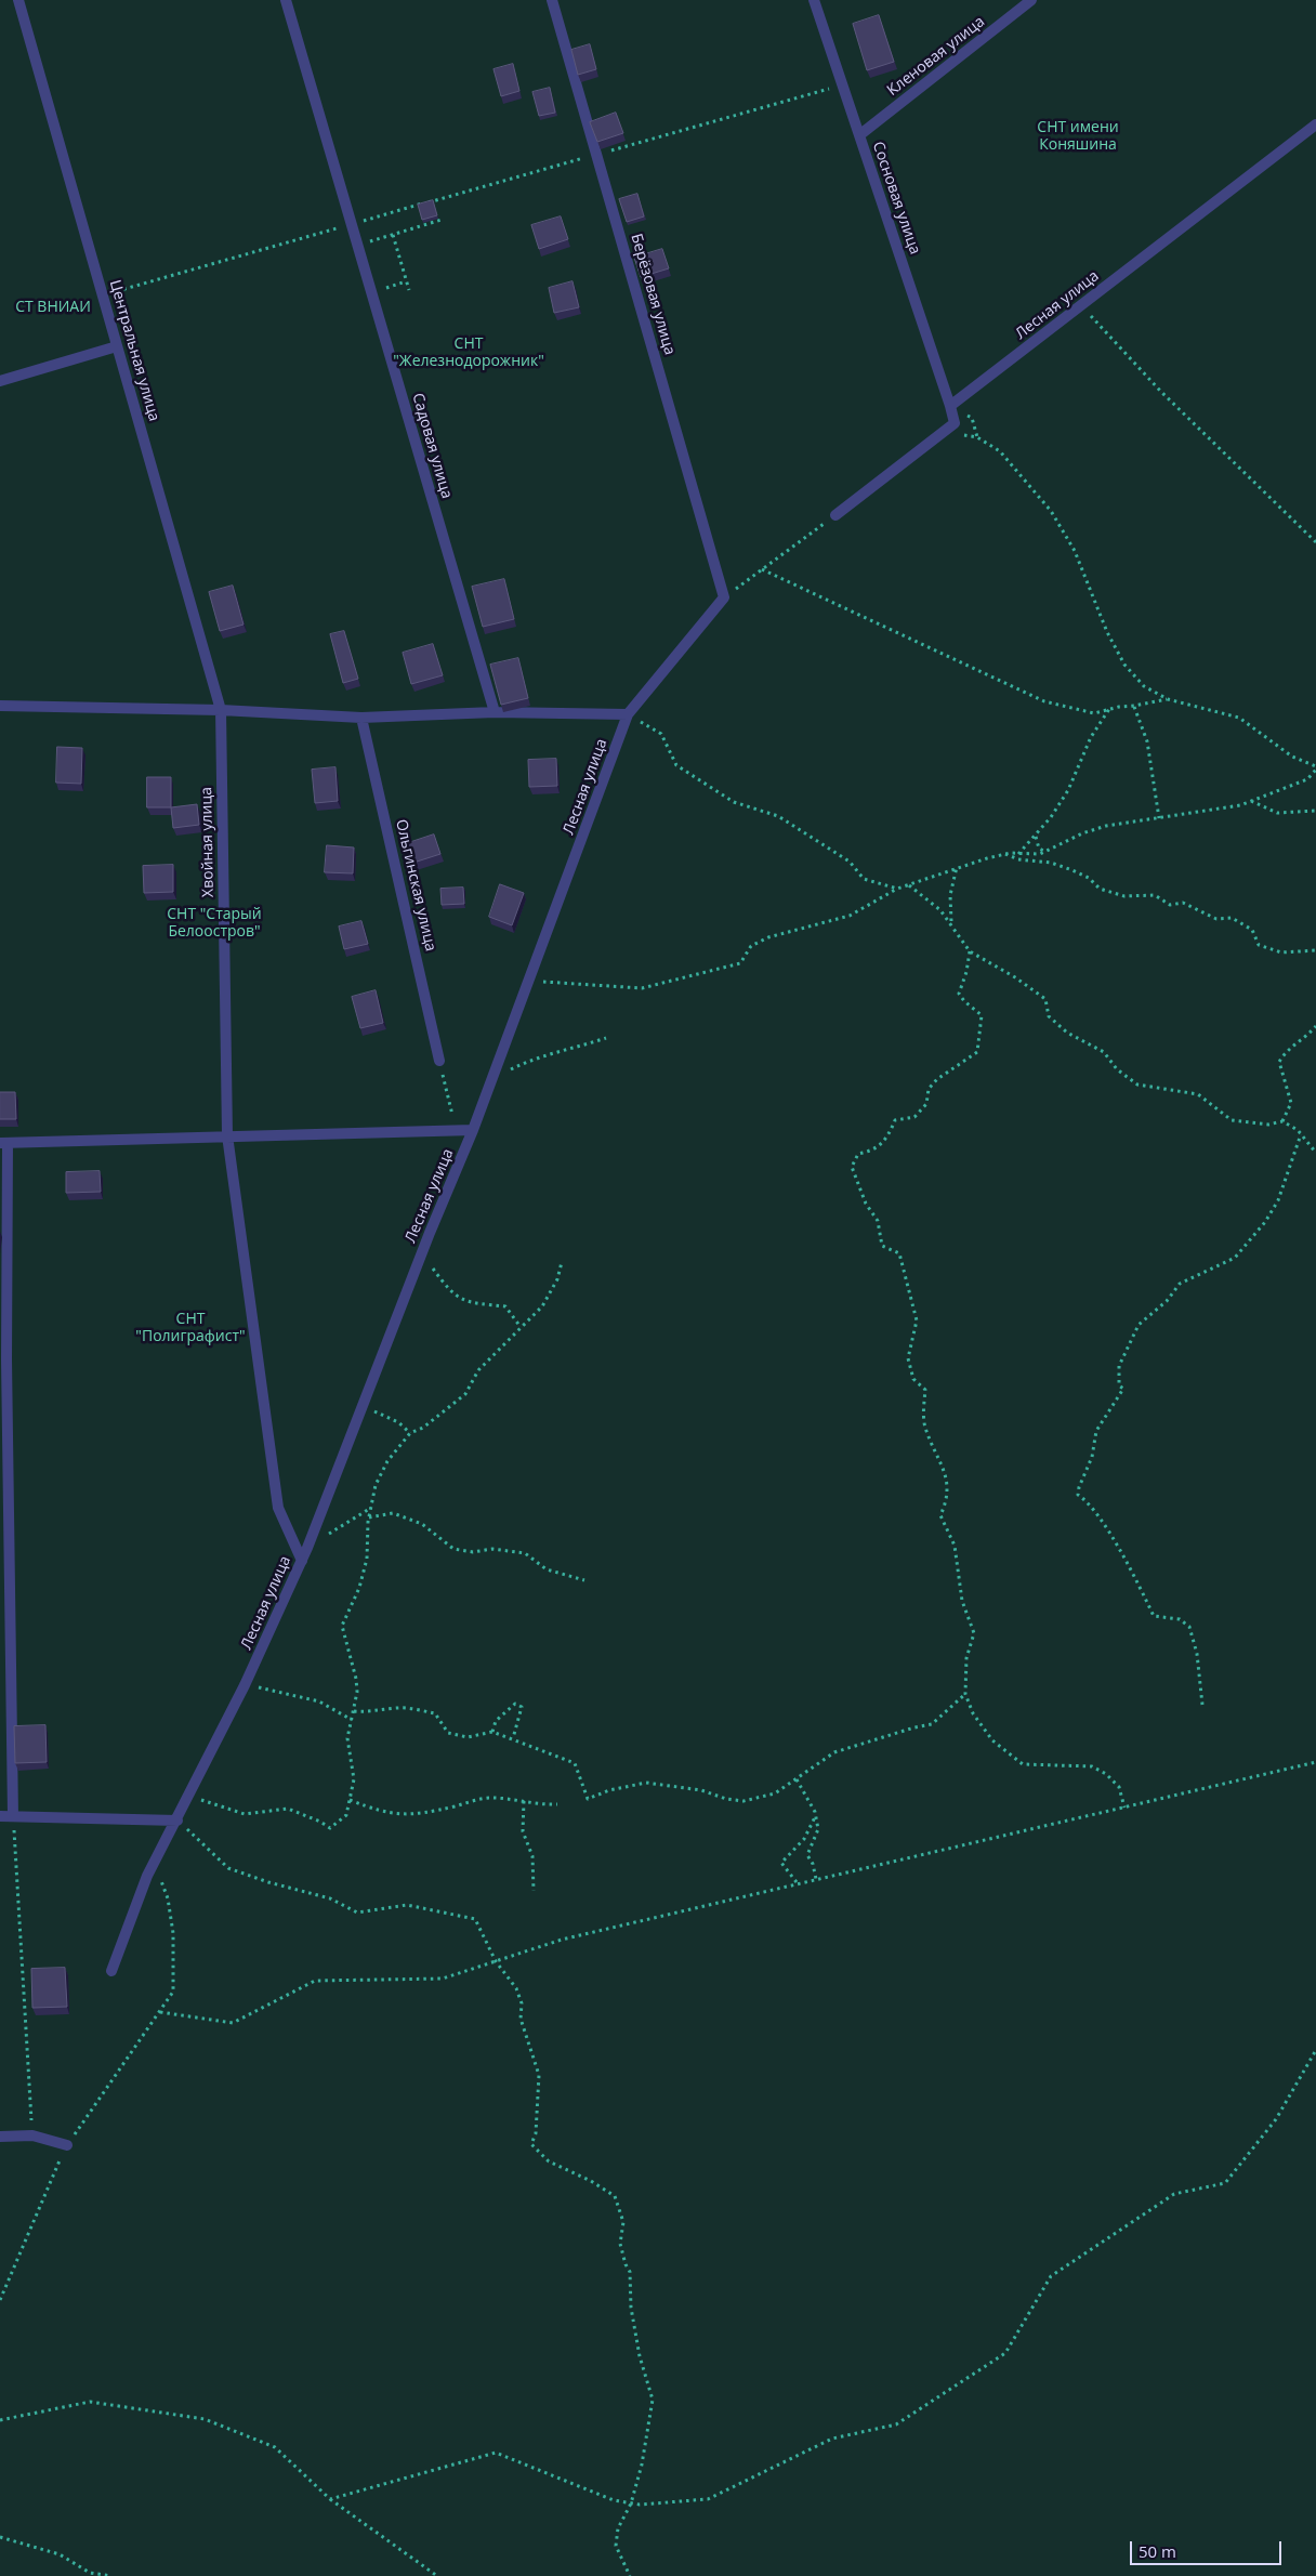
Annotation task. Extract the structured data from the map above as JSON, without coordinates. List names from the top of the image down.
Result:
{
  "streets": {
    "street": [
      "Кленовая улица",
      "Сосновая улица",
      "Берёзовая улица",
      "Лесная улица",
      "Центральная улица",
      "Садовая улица",
      "Хвойная улица",
      "Ольгинская улица"
    ]
  },
  "crossings": [
    ["Кленовая улица", "Сосновая улица"],
    ["Сосновая улица", "Лесная улица"],
    ["Берёзовая улица", "Лесная улица"],
    ["Лесная улица", "Хвойная улица"],
    ["Центральная улица", "Хвойная улица"]
  ],
  "parks": [
    "СНТ имени Коняшина",
    "СТ ВНИАИ",
    "СНТ \"Железнодорожник\"",
    "СНТ \"Старый Белоостров\"",
    "СНТ \"Полиграфист\""
  ],
  "scale_bar": "50 m"
}
